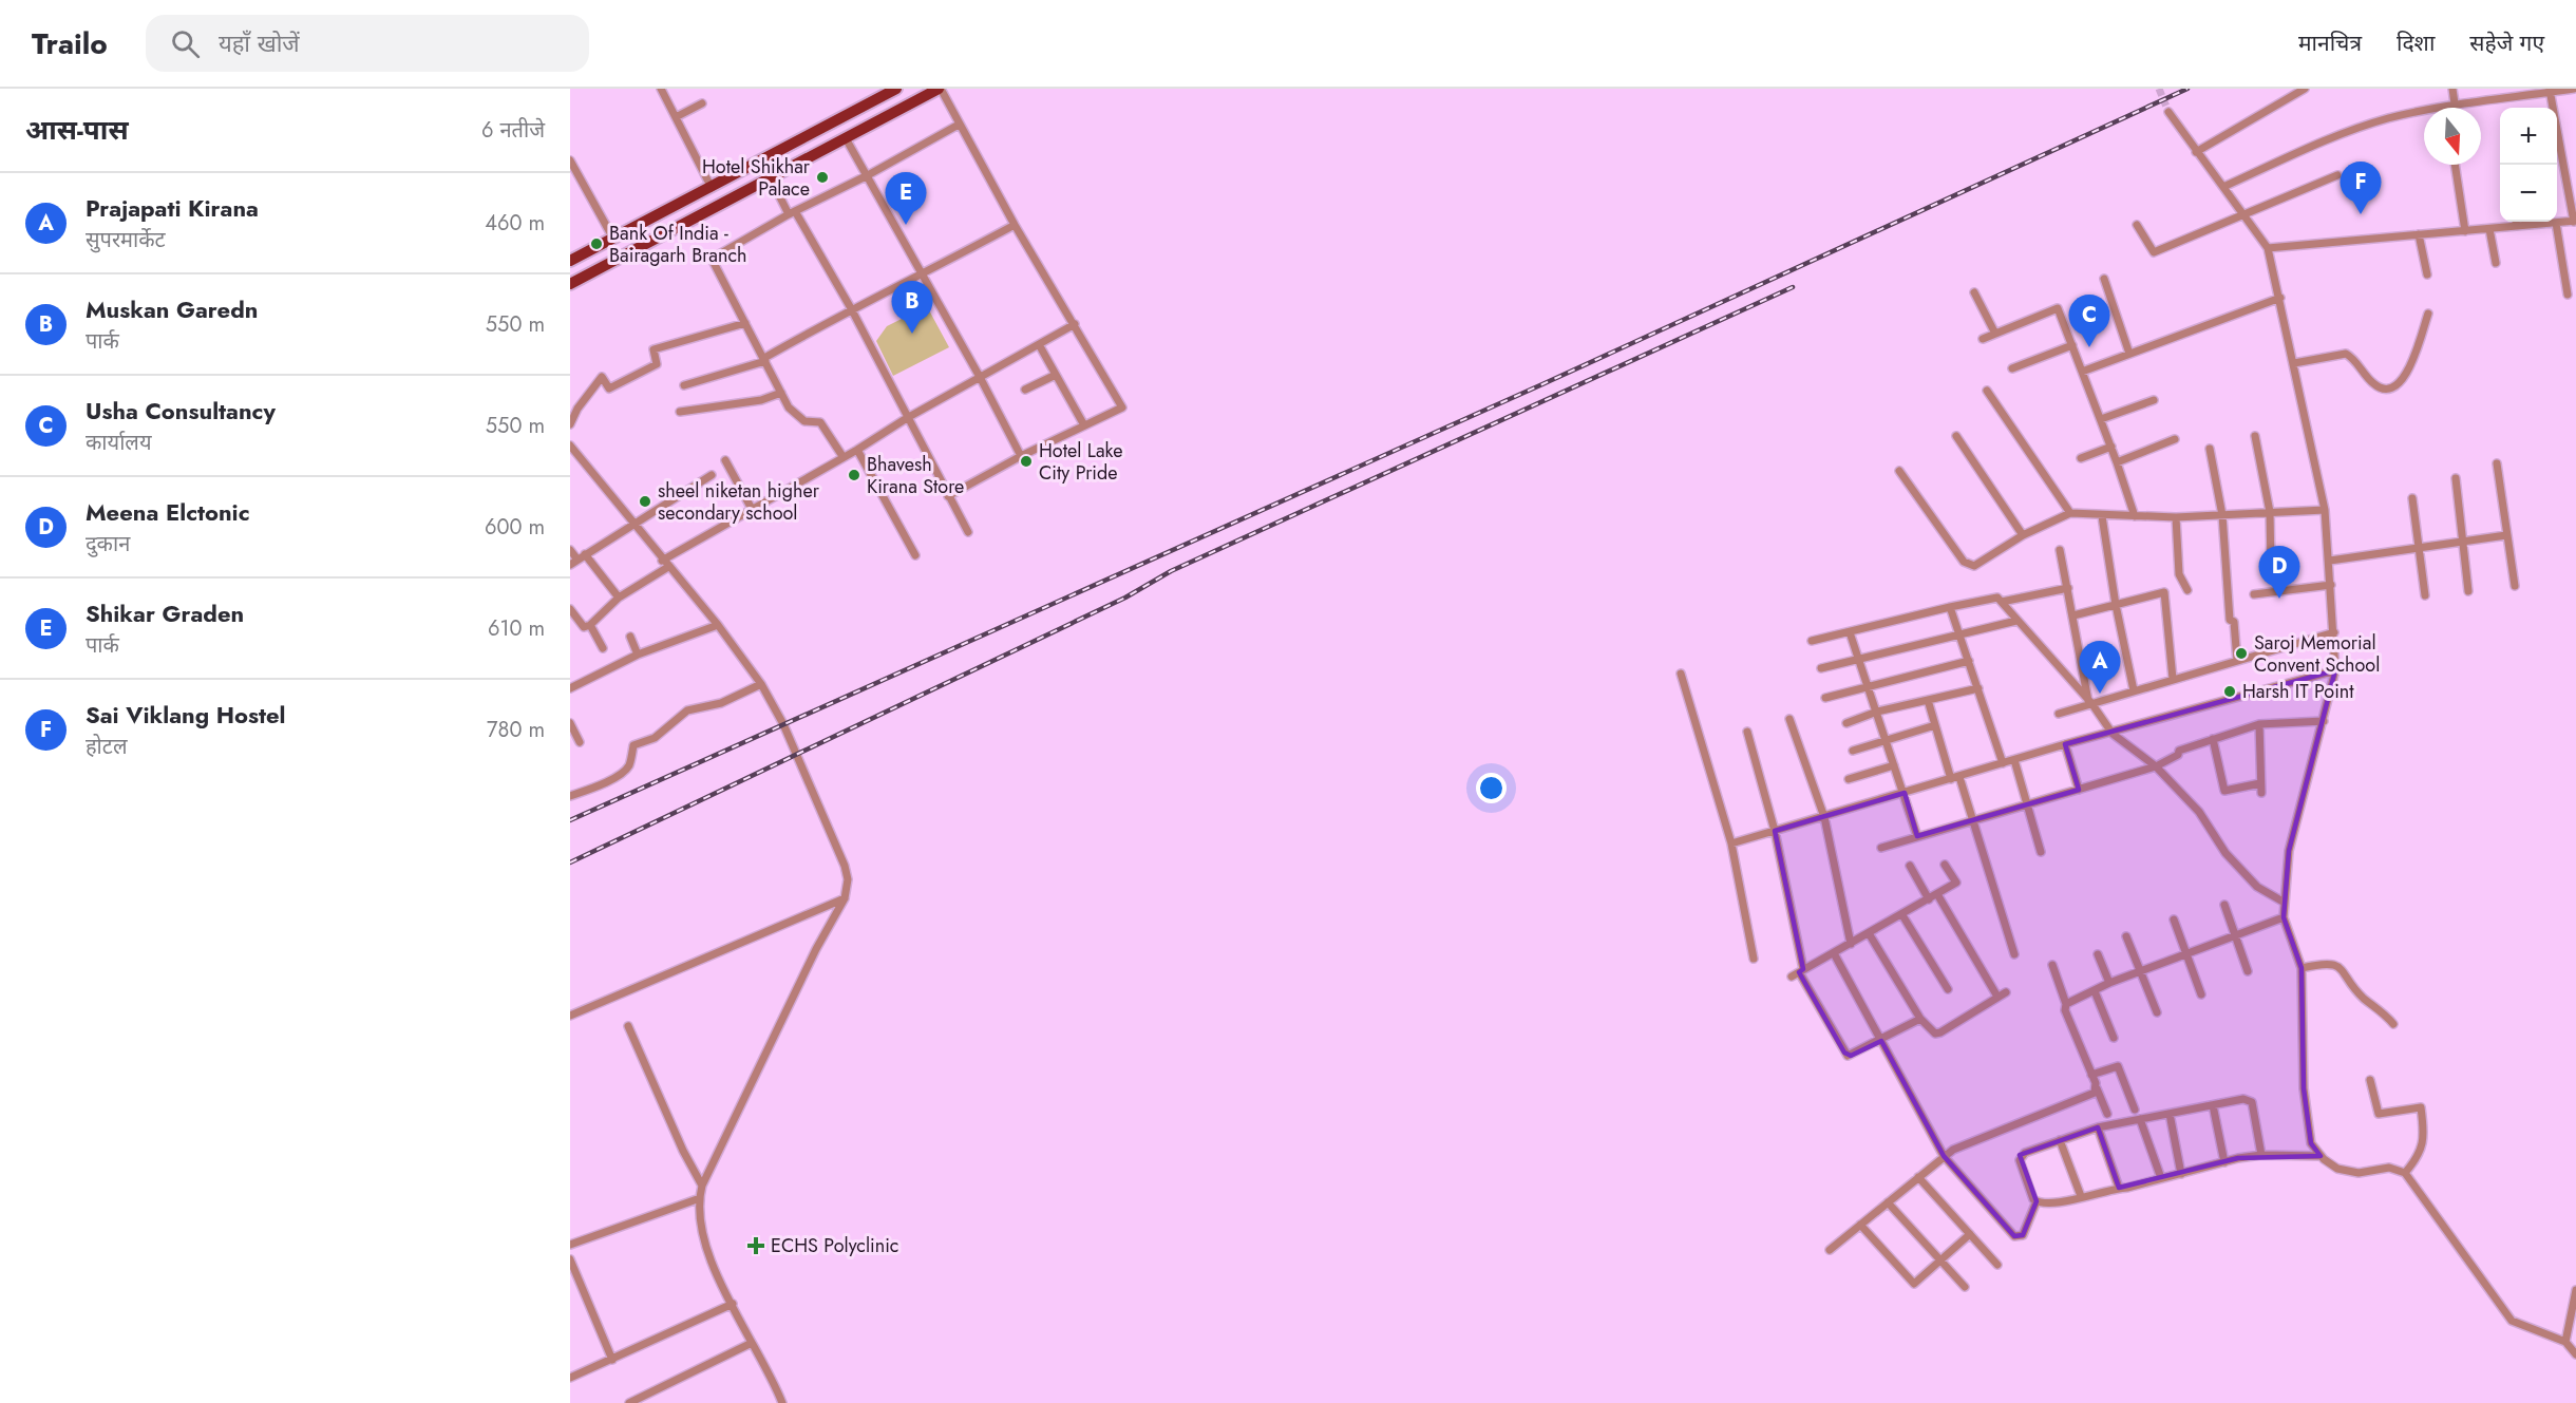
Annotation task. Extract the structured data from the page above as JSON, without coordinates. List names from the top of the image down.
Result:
{
  "places": {
    "other": [
      "Hotel Shikhar Palace",
      "Bank Of India - Bairagarh Branch",
      "Hotel Lake City Pride",
      "Bhavesh Kirana Store",
      "sheel niketan higher secondary school",
      "Saroj Memorial Convent School",
      "Harsh IT Point"
    ],
    "health": ["ECHS Polyclinic"]
  },
  "north": "bottom",
  "page": {
    "header": "Trailo",
    "search": "यहाँ खोजें",
    "nav": ["मानचित्र", "दिशा", "सहेजे गए"],
    "heading": ["आस-पास", "6 नतीजे"],
    "map_buttons": ["+", "−"],
    "pins": [
      "F",
      "E",
      "B",
      "C",
      "D",
      "A"
    ],
    "list": [
      {
        "mark": "A",
        "name": "Prajapati Kirana",
        "note": "सुपरमार्केट",
        "value": "460 m"
      },
      {
        "mark": "B",
        "name": "Muskan Garedn",
        "note": "पार्क",
        "value": "550 m"
      },
      {
        "mark": "C",
        "name": "Usha Consultancy",
        "note": "कार्यालय",
        "value": "550 m"
      },
      {
        "mark": "D",
        "name": "Meena Elctonic",
        "note": "दुकान",
        "value": "600 m"
      },
      {
        "mark": "E",
        "name": "Shikar Graden",
        "note": "पार्क",
        "value": "610 m"
      },
      {
        "mark": "F",
        "name": "Sai Viklang Hostel",
        "note": "होटल",
        "value": "780 m"
      }
    ]
  }
}
